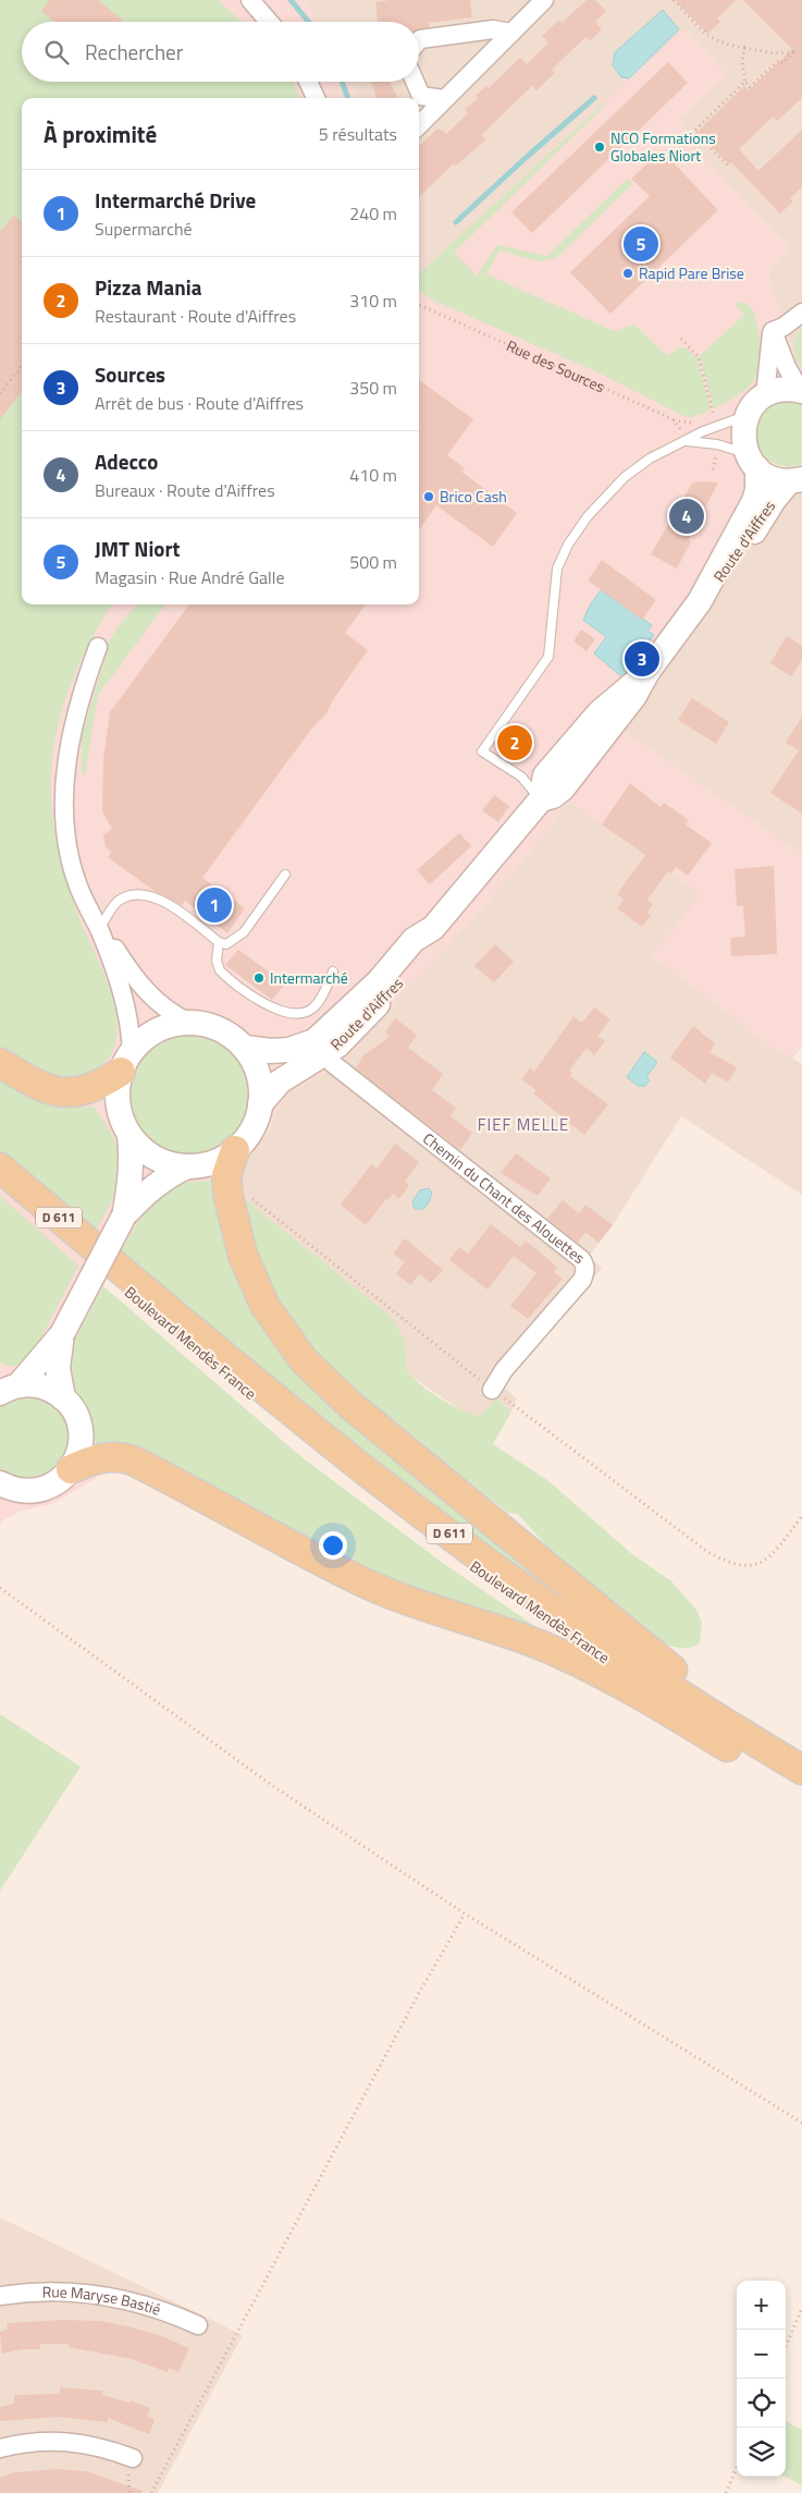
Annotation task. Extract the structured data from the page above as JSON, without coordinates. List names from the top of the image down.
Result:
{
  "streets": {
    "main road": ["Route d'Aiffres", "D 611", "Boulevard Mendès France"],
    "street": ["Chemin du Chant des Alouettes", "Rue Maryse Bastié"],
    "path": ["Rue des Sources"]
  },
  "crossings": [
    ["Route d'Aiffres", "Chemin du Chant des Alouettes"],
    ["D 611", "Boulevard Mendès France"]
  ],
  "districts": ["FIEF MELLE"],
  "places": [
    "NCO Formations Globales Niort",
    "Rapid Pare Brise",
    "Brico Cash",
    "Intermarché"
  ],
  "page": {
    "search": "Rechercher",
    "heading": ["À proximité", "5 résultats"],
    "list": [
      {
        "mark": "1",
        "name": "Intermarché Drive",
        "note": "Supermarché",
        "value": "240 m"
      },
      {
        "mark": "2",
        "name": "Pizza Mania",
        "note": "Restaurant · Route d'Aiffres",
        "value": "310 m"
      },
      {
        "mark": "3",
        "name": "Sources",
        "note": "Arrêt de bus · Route d'Aiffres",
        "value": "350 m"
      },
      {
        "mark": "4",
        "name": "Adecco",
        "note": "Bureaux · Route d'Aiffres",
        "value": "410 m"
      },
      {
        "mark": "5",
        "name": "JMT Niort",
        "note": "Magasin · Rue André Galle",
        "value": "500 m"
      }
    ],
    "pins": [
      "5",
      "4",
      "3",
      "2",
      "1"
    ],
    "map_buttons": ["+", "−"]
  }
}
